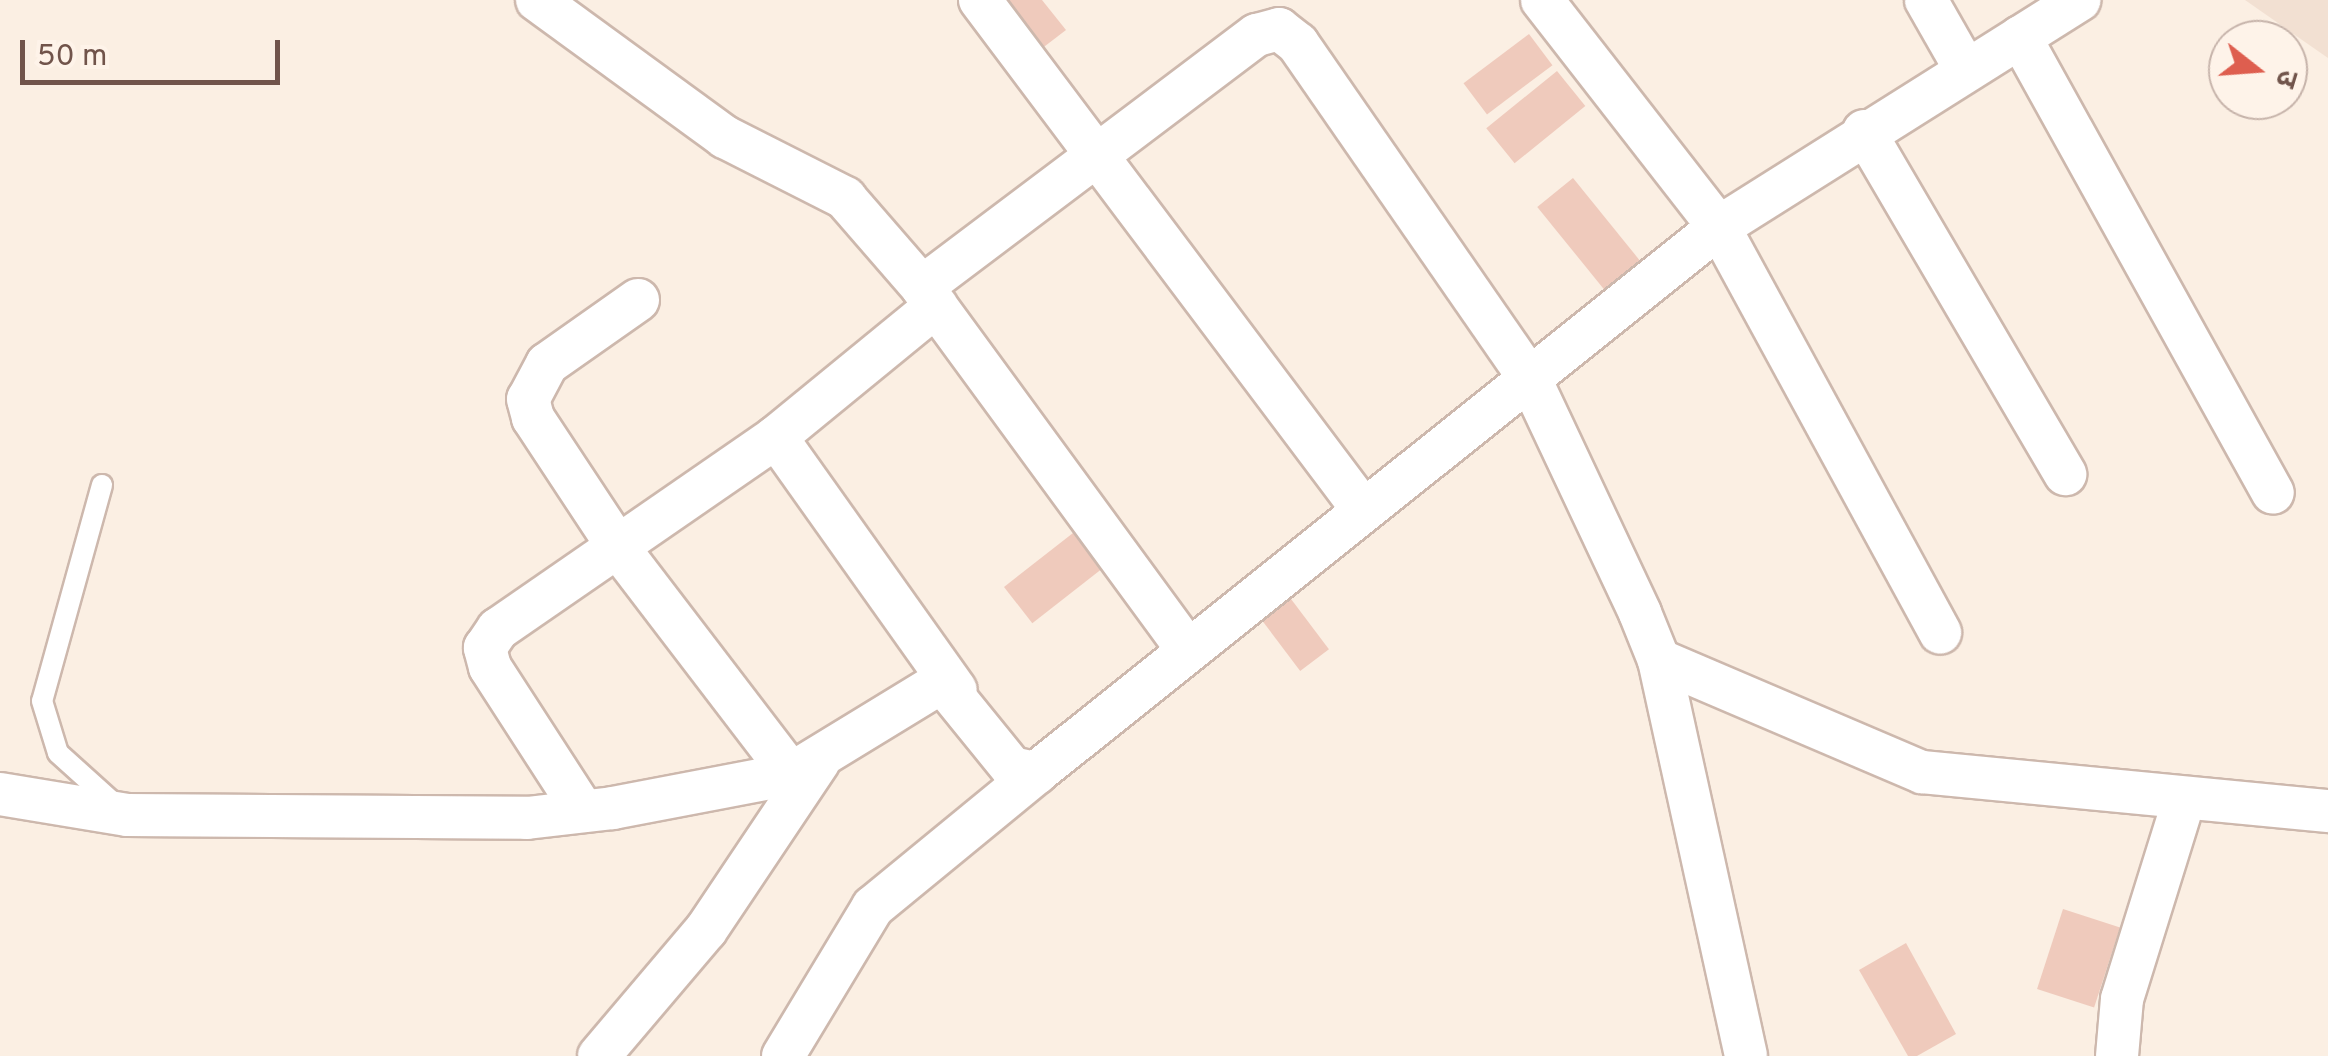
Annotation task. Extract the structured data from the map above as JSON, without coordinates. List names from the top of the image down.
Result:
{
  "scale_bar": "50 m",
  "north": "right"
}
